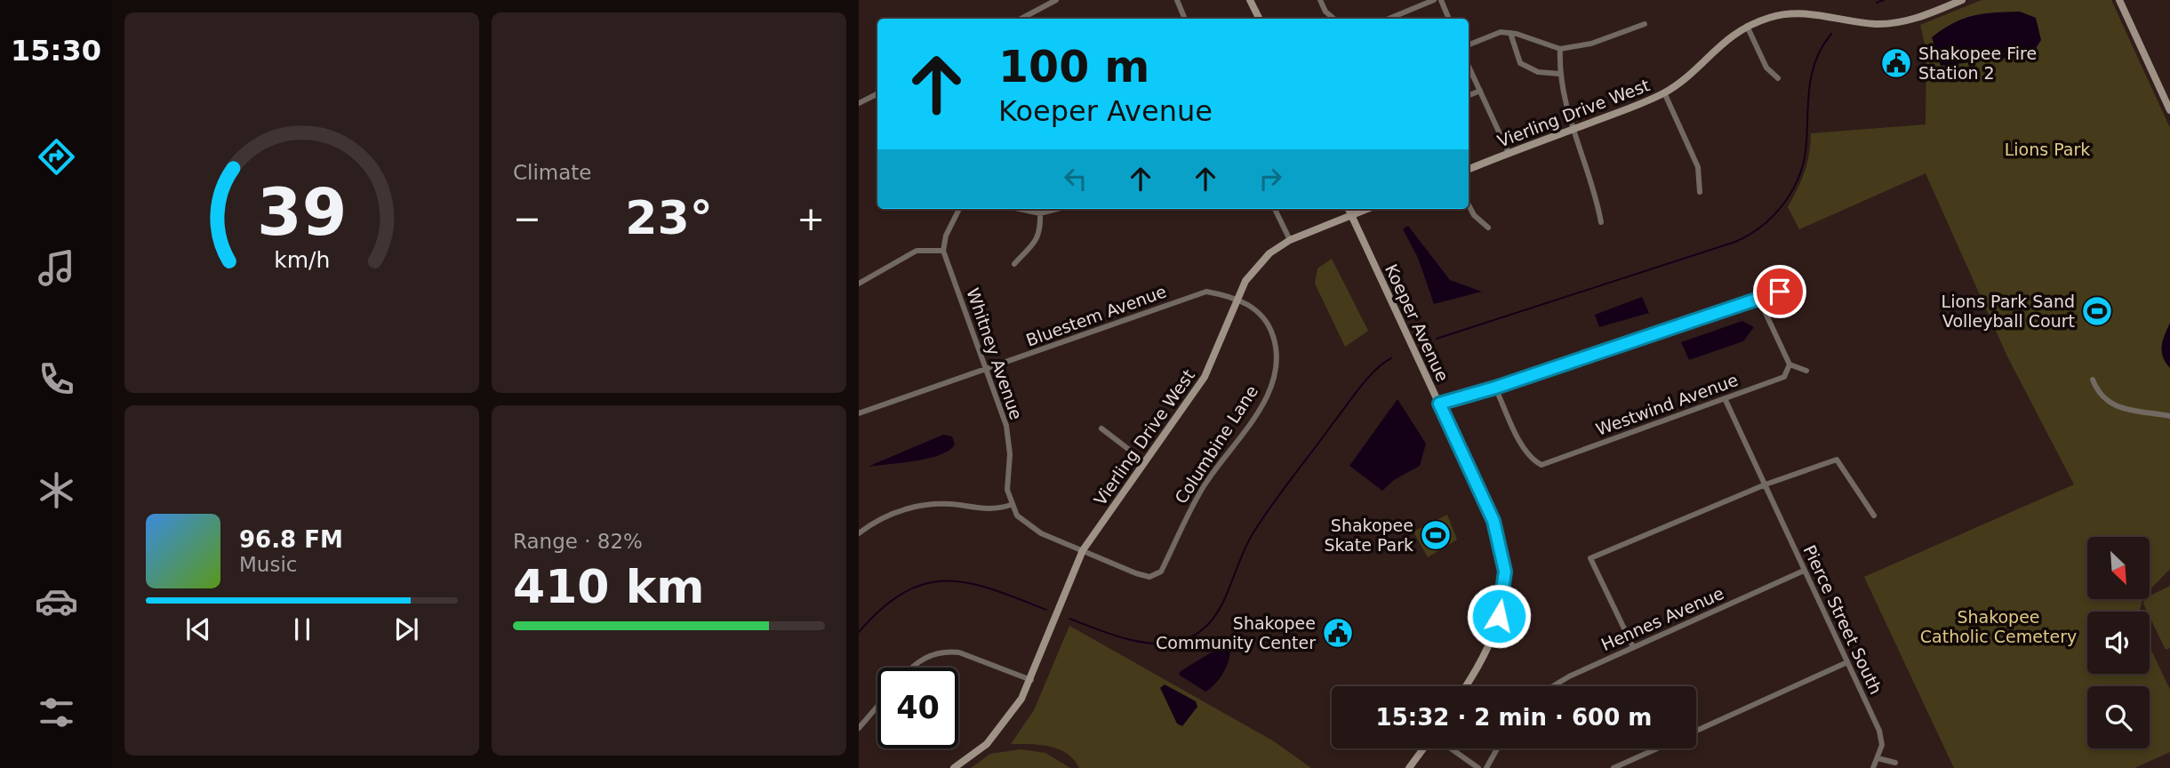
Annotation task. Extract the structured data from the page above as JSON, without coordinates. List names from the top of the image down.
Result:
{
  "streets": {
    "street": [
      "Vierling Drive West",
      "Bluestem Avenue",
      "Koeper Avenue",
      "Whitney Avenue",
      "Westwind Avenue",
      "Columbine Lane",
      "Hennes Avenue",
      "Pierce Street South"
    ]
  },
  "crossings": [
    ["Vierling Drive West", "Bluestem Avenue"],
    ["Vierling Drive West", "Koeper Avenue"],
    ["Vierling Drive West", "Columbine Lane"],
    ["Bluestem Avenue", "Whitney Avenue"],
    ["Bluestem Avenue", "Columbine Lane"],
    ["Westwind Avenue", "Pierce Street South"],
    ["Hennes Avenue", "Pierce Street South"]
  ],
  "parks": ["Lions Park", "Shakopee Catholic Cemetery"],
  "places": {
    "public building": ["Shakopee Fire Station 2", "Shakopee Community Center"],
    "sports": ["Lions Park Sand Volleyball Court", "Shakopee Skate Park"]
  },
  "north": "bottom right",
  "page": {
    "tabs": "15:30",
    "tile": [
      "Climate",
      ["Range · 82%", "410 km"]
    ],
    "turn": ["100 m", "Koeper Avenue"],
    "heat": ["−", "23°", "+"],
    "song": ["96.8 FM", "Music"],
    "limit": "40",
    "trip": "15:32 · 2 min · 600 m",
    "gauge": ["39", "km/h"]
  }
}
